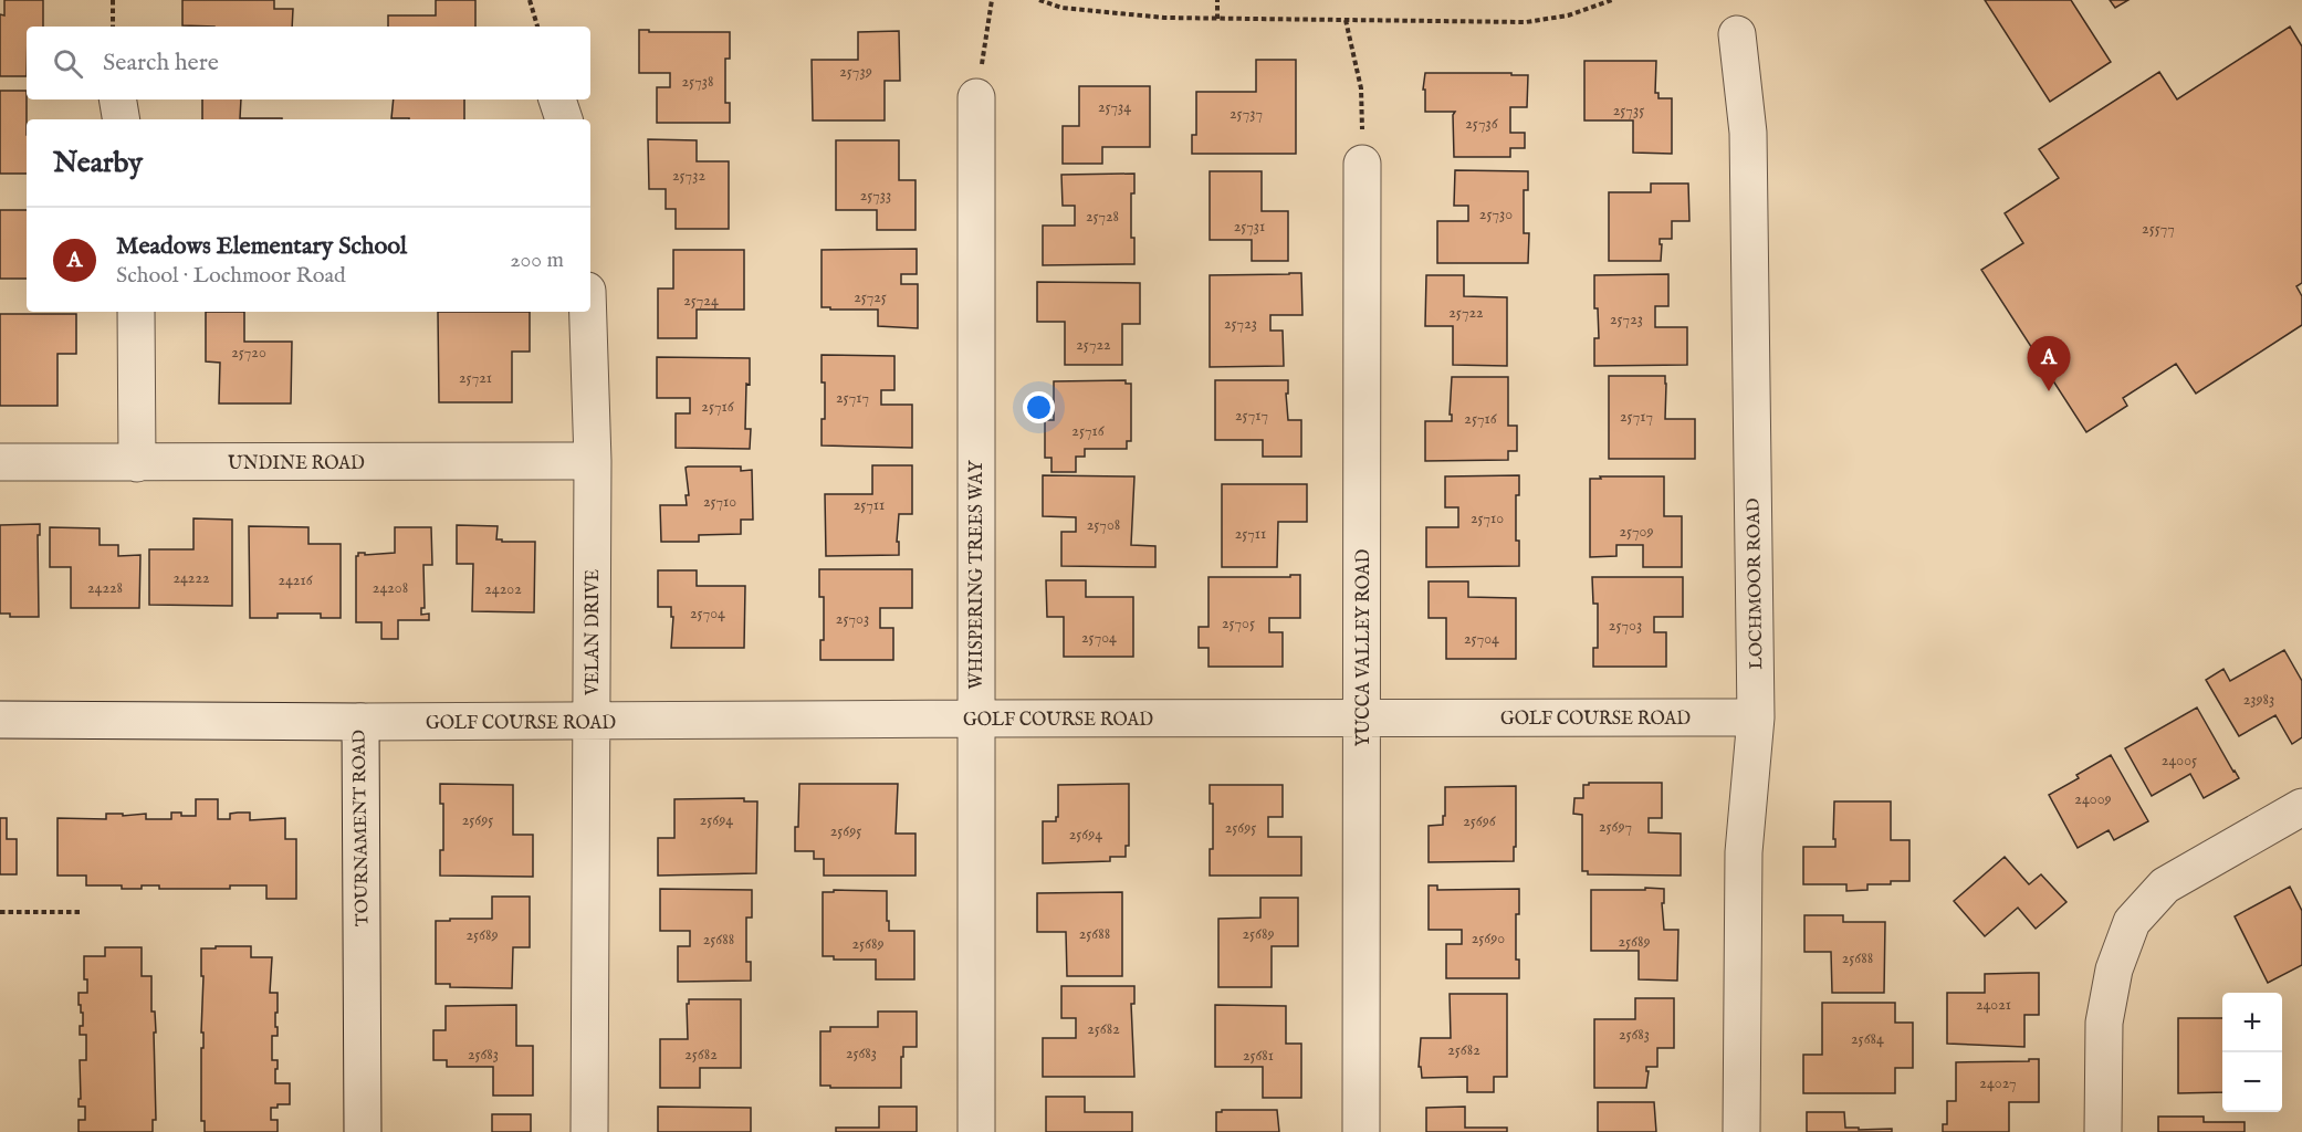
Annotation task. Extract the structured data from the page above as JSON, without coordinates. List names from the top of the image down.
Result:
{
  "streets": {
    "street": [
      "UNDINE ROAD",
      "WHISPERING TREES WAY",
      "LOCHMOOR ROAD",
      "VELAN DRIVE",
      "YUCCA VALLEY ROAD",
      "GOLF COURSE ROAD",
      "TOURNAMENT ROAD"
    ]
  },
  "crossings": [
    ["UNDINE ROAD", "VELAN DRIVE"],
    ["WHISPERING TREES WAY", "GOLF COURSE ROAD"],
    ["LOCHMOOR ROAD", "GOLF COURSE ROAD"],
    ["VELAN DRIVE", "GOLF COURSE ROAD"],
    ["YUCCA VALLEY ROAD", "GOLF COURSE ROAD"],
    ["GOLF COURSE ROAD", "TOURNAMENT ROAD"]
  ],
  "house_numbers": [
    "25739",
    "25738",
    "25734",
    "25735",
    "25737",
    "25736",
    "25732",
    "25733",
    "25730",
    "25728",
    "25731",
    "25577",
    "25725",
    "25724",
    "25722",
    "25723",
    "25723",
    "25722",
    "25720",
    "25721",
    "25717",
    "25716",
    "25717",
    "25717",
    "25716",
    "25716",
    "25710",
    "25711",
    "25710",
    "25708",
    "25709",
    "25711",
    "24222",
    "24216",
    "24228",
    "24208",
    "24202",
    "25704",
    "25703",
    "25705",
    "25703",
    "25704",
    "25704",
    "23983",
    "24005",
    "24009",
    "25695",
    "25694",
    "25696",
    "25697",
    "25695",
    "25695",
    "25694",
    "25688",
    "25689",
    "25689",
    "25690",
    "25688",
    "25689",
    "25689",
    "25688",
    "24021",
    "25682",
    "25683",
    "25684",
    "25682",
    "25683",
    "25683",
    "25682",
    "25681",
    "24027"
  ],
  "page": {
    "search": "Search here",
    "heading": "Nearby",
    "list": [
      {
        "mark": "A",
        "name": "Meadows Elementary School",
        "note": "School · Lochmoor Road",
        "value": "200 m"
      }
    ],
    "pins": "A",
    "map_buttons": ["+", "−"]
  }
}
